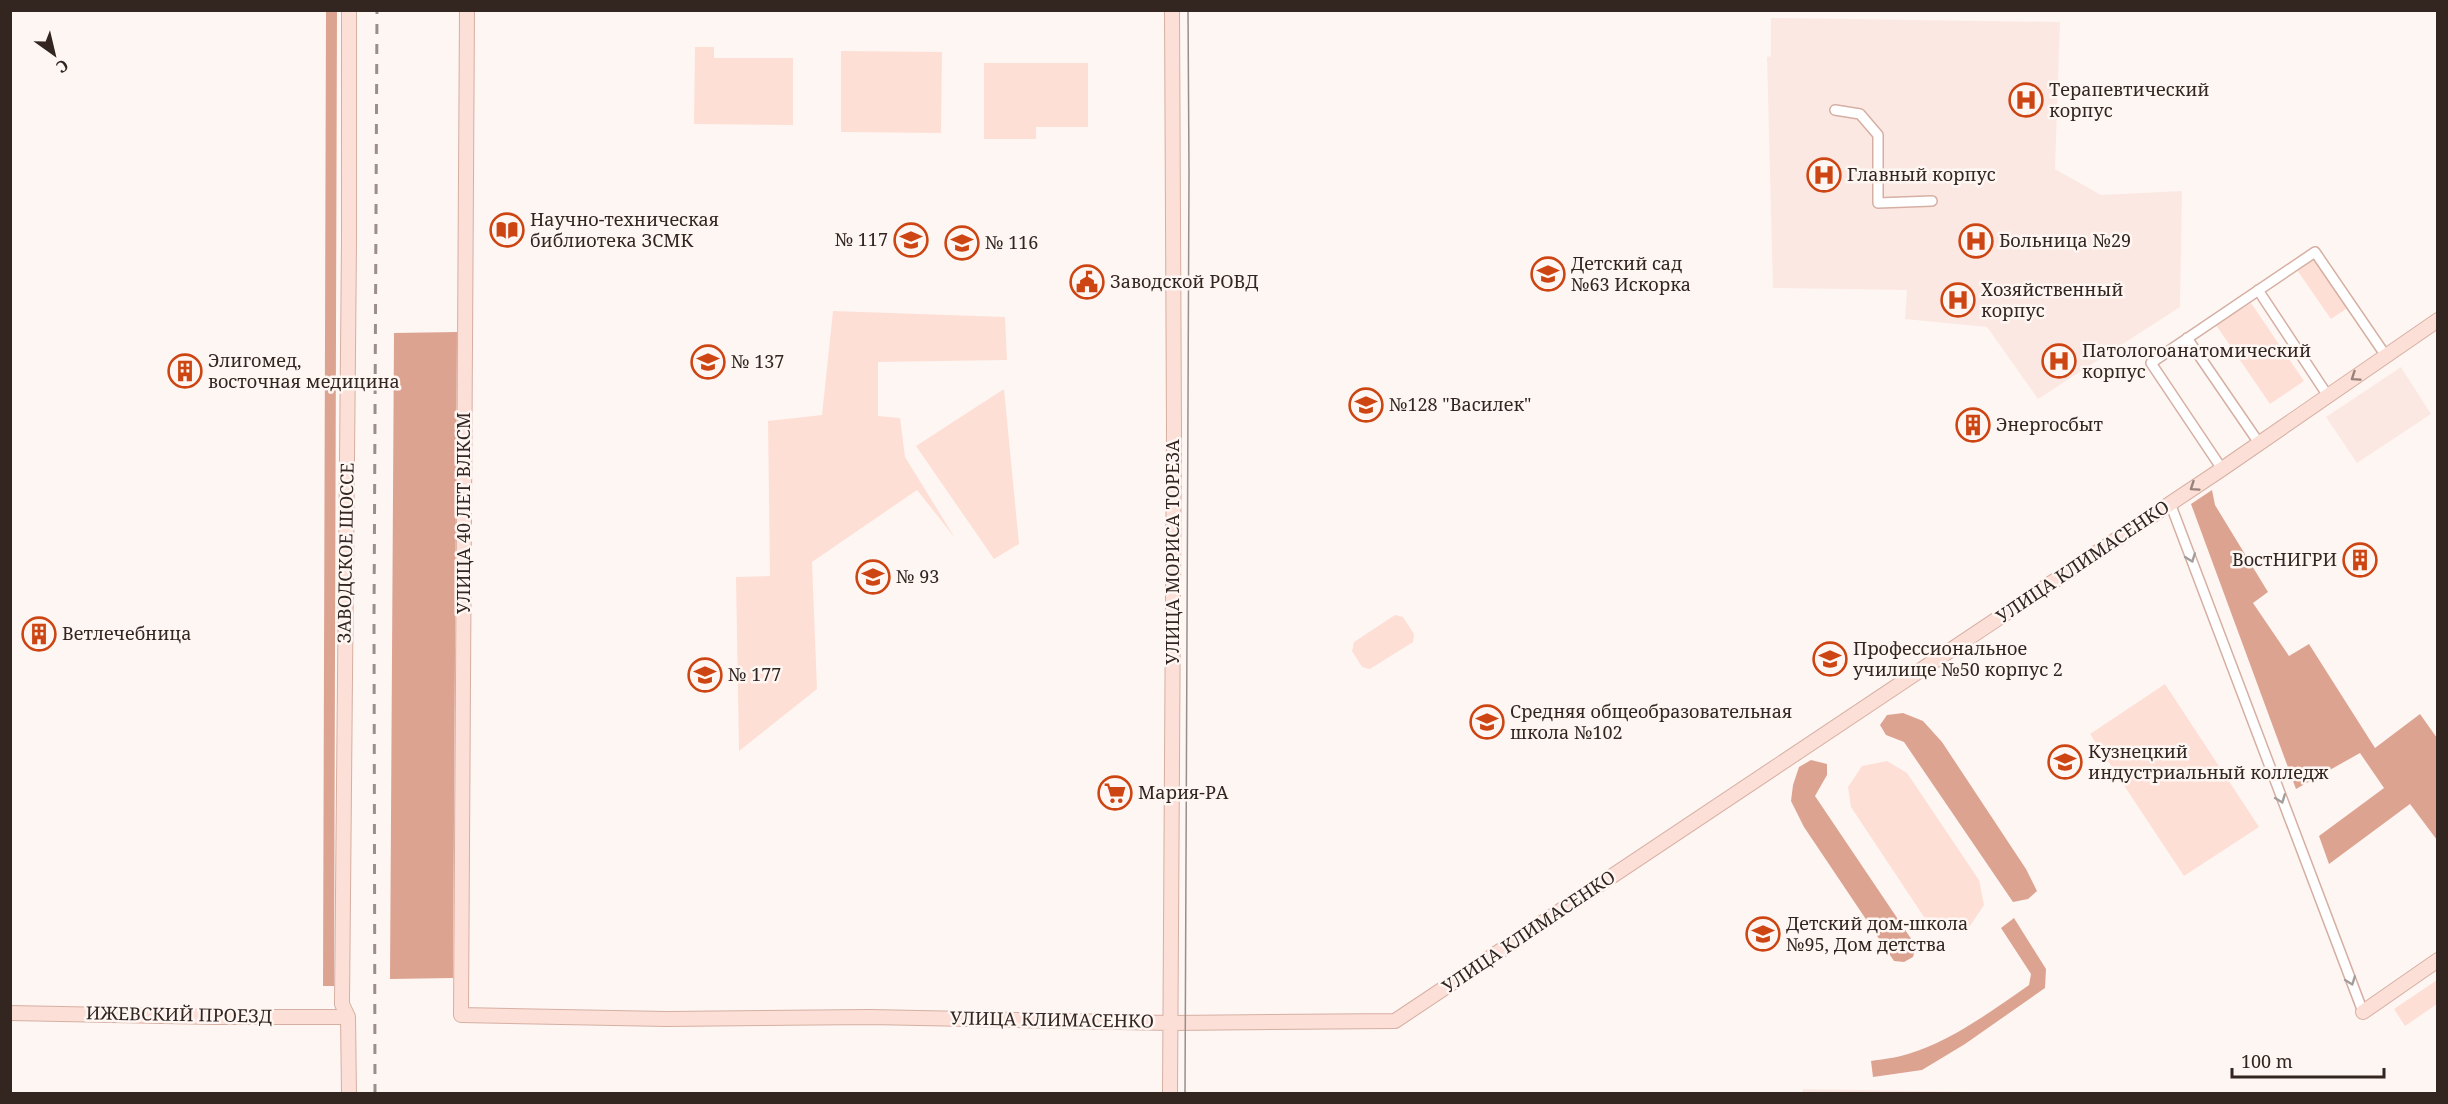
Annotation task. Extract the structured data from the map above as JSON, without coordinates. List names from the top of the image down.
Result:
{
  "streets": {
    "street": [
      "УЛИЦА 40 ЛЕТ ВЛКСМ",
      "УЛИЦА МОРИСА ТОРЕЗА",
      "ЗАВОДСКОЕ ШОССЕ",
      "УЛИЦА КЛИМАСЕНКО",
      "ИЖЕВСКИЙ ПРОЕЗД"
    ]
  },
  "crossings": [
    ["УЛИЦА 40 ЛЕТ ВЛКСМ", "УЛИЦА КЛИМАСЕНКО"],
    ["УЛИЦА МОРИСА ТОРЕЗА", "УЛИЦА КЛИМАСЕНКО"],
    ["ЗАВОДСКОЕ ШОССЕ", "ИЖЕВСКИЙ ПРОЕЗД"]
  ],
  "places": {
    "hospital": [
      "Терапевтический корпус",
      "Главный корпус",
      "Больница №29",
      "Хозяйственный корпус",
      "Патологоанатомический корпус"
    ],
    "library": ["Научно-техническая библиотека ЗСМК"],
    "school or university": [
      "№ 117",
      "№ 116",
      "Детский сад №63 Искорка",
      "№ 137",
      "№128 \"Василек\"",
      "№ 93",
      "Профессиональное училище №50 корпус 2",
      "№ 177",
      "Средняя общеобразовательная школа №102",
      "Кузнецкий индустриальный колледж",
      "Детский дом-школа №95, Дом детства"
    ],
    "public building": ["Заводской РОВД"],
    "building": [
      "Элигомед, восточная медицина",
      "Энергосбыт",
      "ВостНИГРИ",
      "Ветлечебница"
    ],
    "supermarket": ["Мария-РА"]
  },
  "scale_bar": "100 m",
  "north": "bottom right"
}
